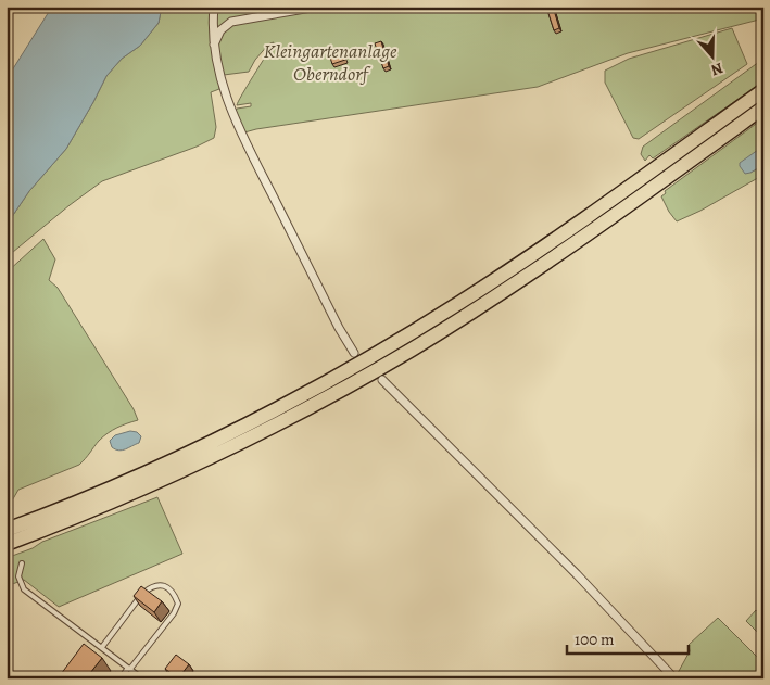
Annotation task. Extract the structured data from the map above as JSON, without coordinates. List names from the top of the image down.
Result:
{
  "parks": ["Kleingartenanlage Oberndorf"],
  "scale_bar": "100 m",
  "north": "bottom"
}
